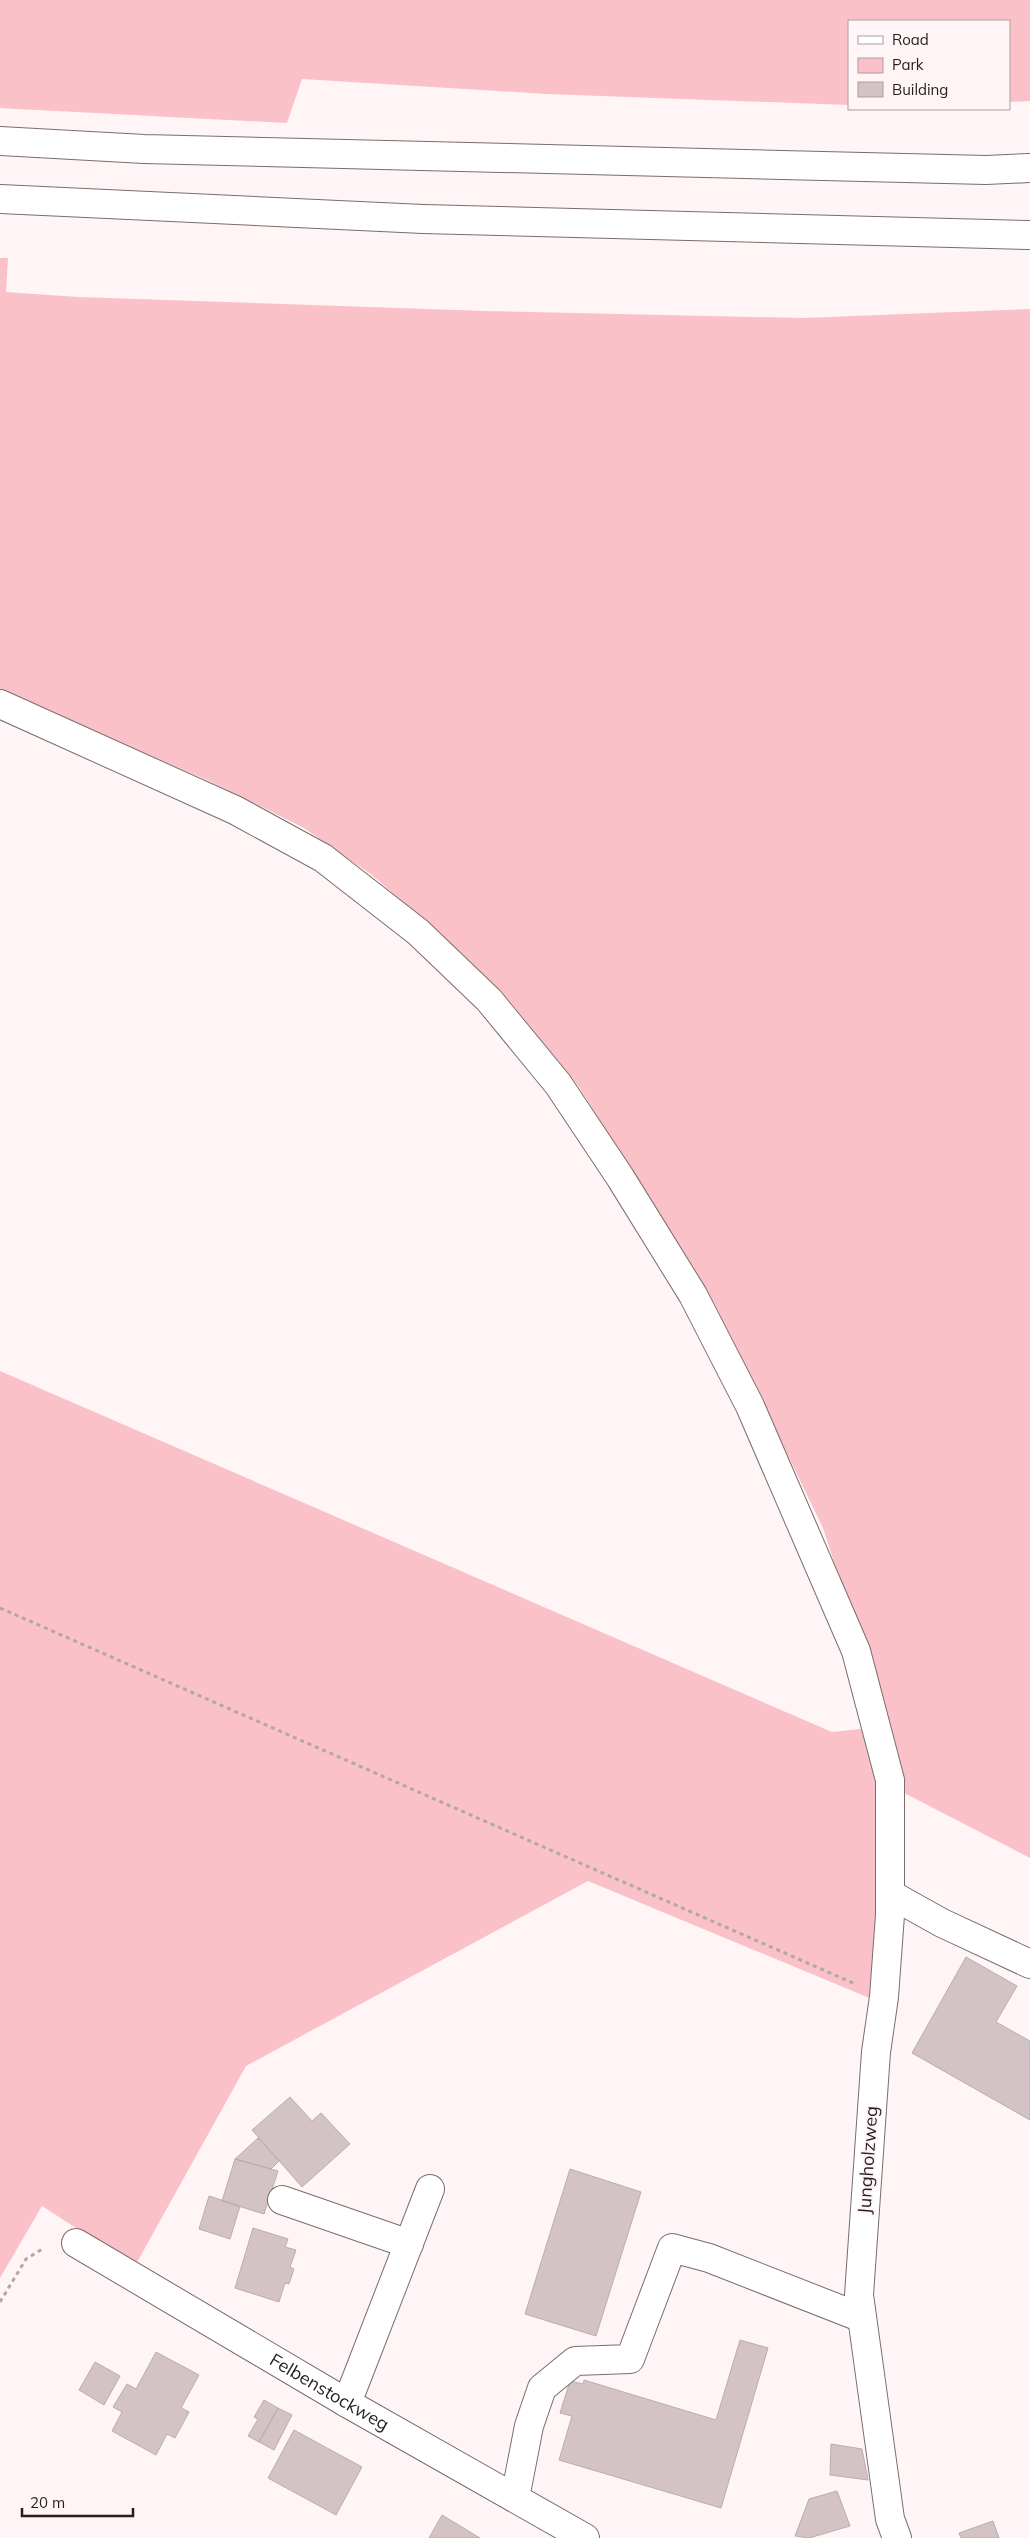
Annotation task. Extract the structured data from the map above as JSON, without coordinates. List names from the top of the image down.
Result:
{
  "streets": {
    "main road": ["Jungholzweg", "Felbenstockweg"]
  },
  "legend": ["Road", "Park", "Building"],
  "scale_bar": "20 m"
}
